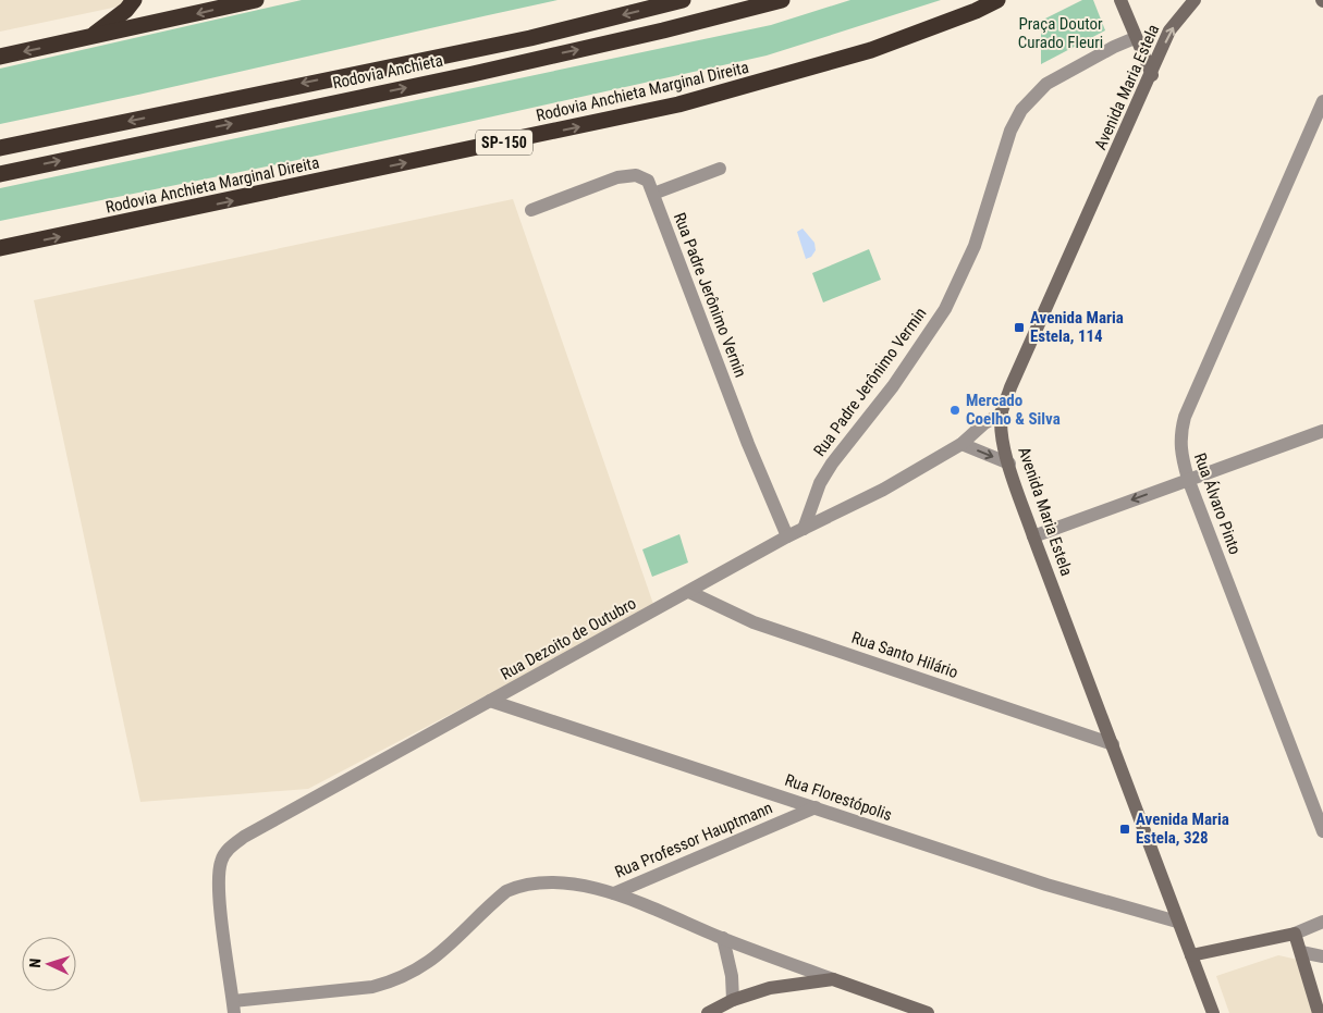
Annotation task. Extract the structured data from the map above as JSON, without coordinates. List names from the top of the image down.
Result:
{
  "streets": {
    "highway": ["Rodovia Anchieta", "Rodovia Anchieta Marginal Direita", "SP-150"],
    "street": [
      "Avenida Maria Estela",
      "Rua Padre Jerônimo Vernin",
      "Rua Padre Jerônimo Vermin",
      "Rua Álvaro Pinto",
      "Rua Dezoito de Outubro",
      "Rua Santo Hilário",
      "Rua Florestópolis",
      "Rua Professor Hauptmann"
    ]
  },
  "crossings": [
    ["Avenida Maria Estela", "Rua Dezoito de Outubro"],
    ["Avenida Maria Estela", "Rua Santo Hilário"],
    ["Avenida Maria Estela", "Rua Florestópolis"],
    ["Rua Padre Jerônimo Vernin", "Rua Dezoito de Outubro"],
    ["Rua Padre Jerônimo Vermin", "Rua Dezoito de Outubro"],
    ["Rua Dezoito de Outubro", "Rua Santo Hilário"],
    ["Rua Dezoito de Outubro", "Rua Florestópolis"],
    ["Rua Florestópolis", "Rua Professor Hauptmann"]
  ],
  "one_way": ["Rodovia Anchieta Marginal Direita"],
  "parks": ["Praça Doutor Curado Fleuri"],
  "places": {
    "transit": ["Avenida Maria Estela, 114", "Avenida Maria Estela, 328"],
    "other": ["Mercado Coelho & Silva"]
  },
  "north": "left"
}
